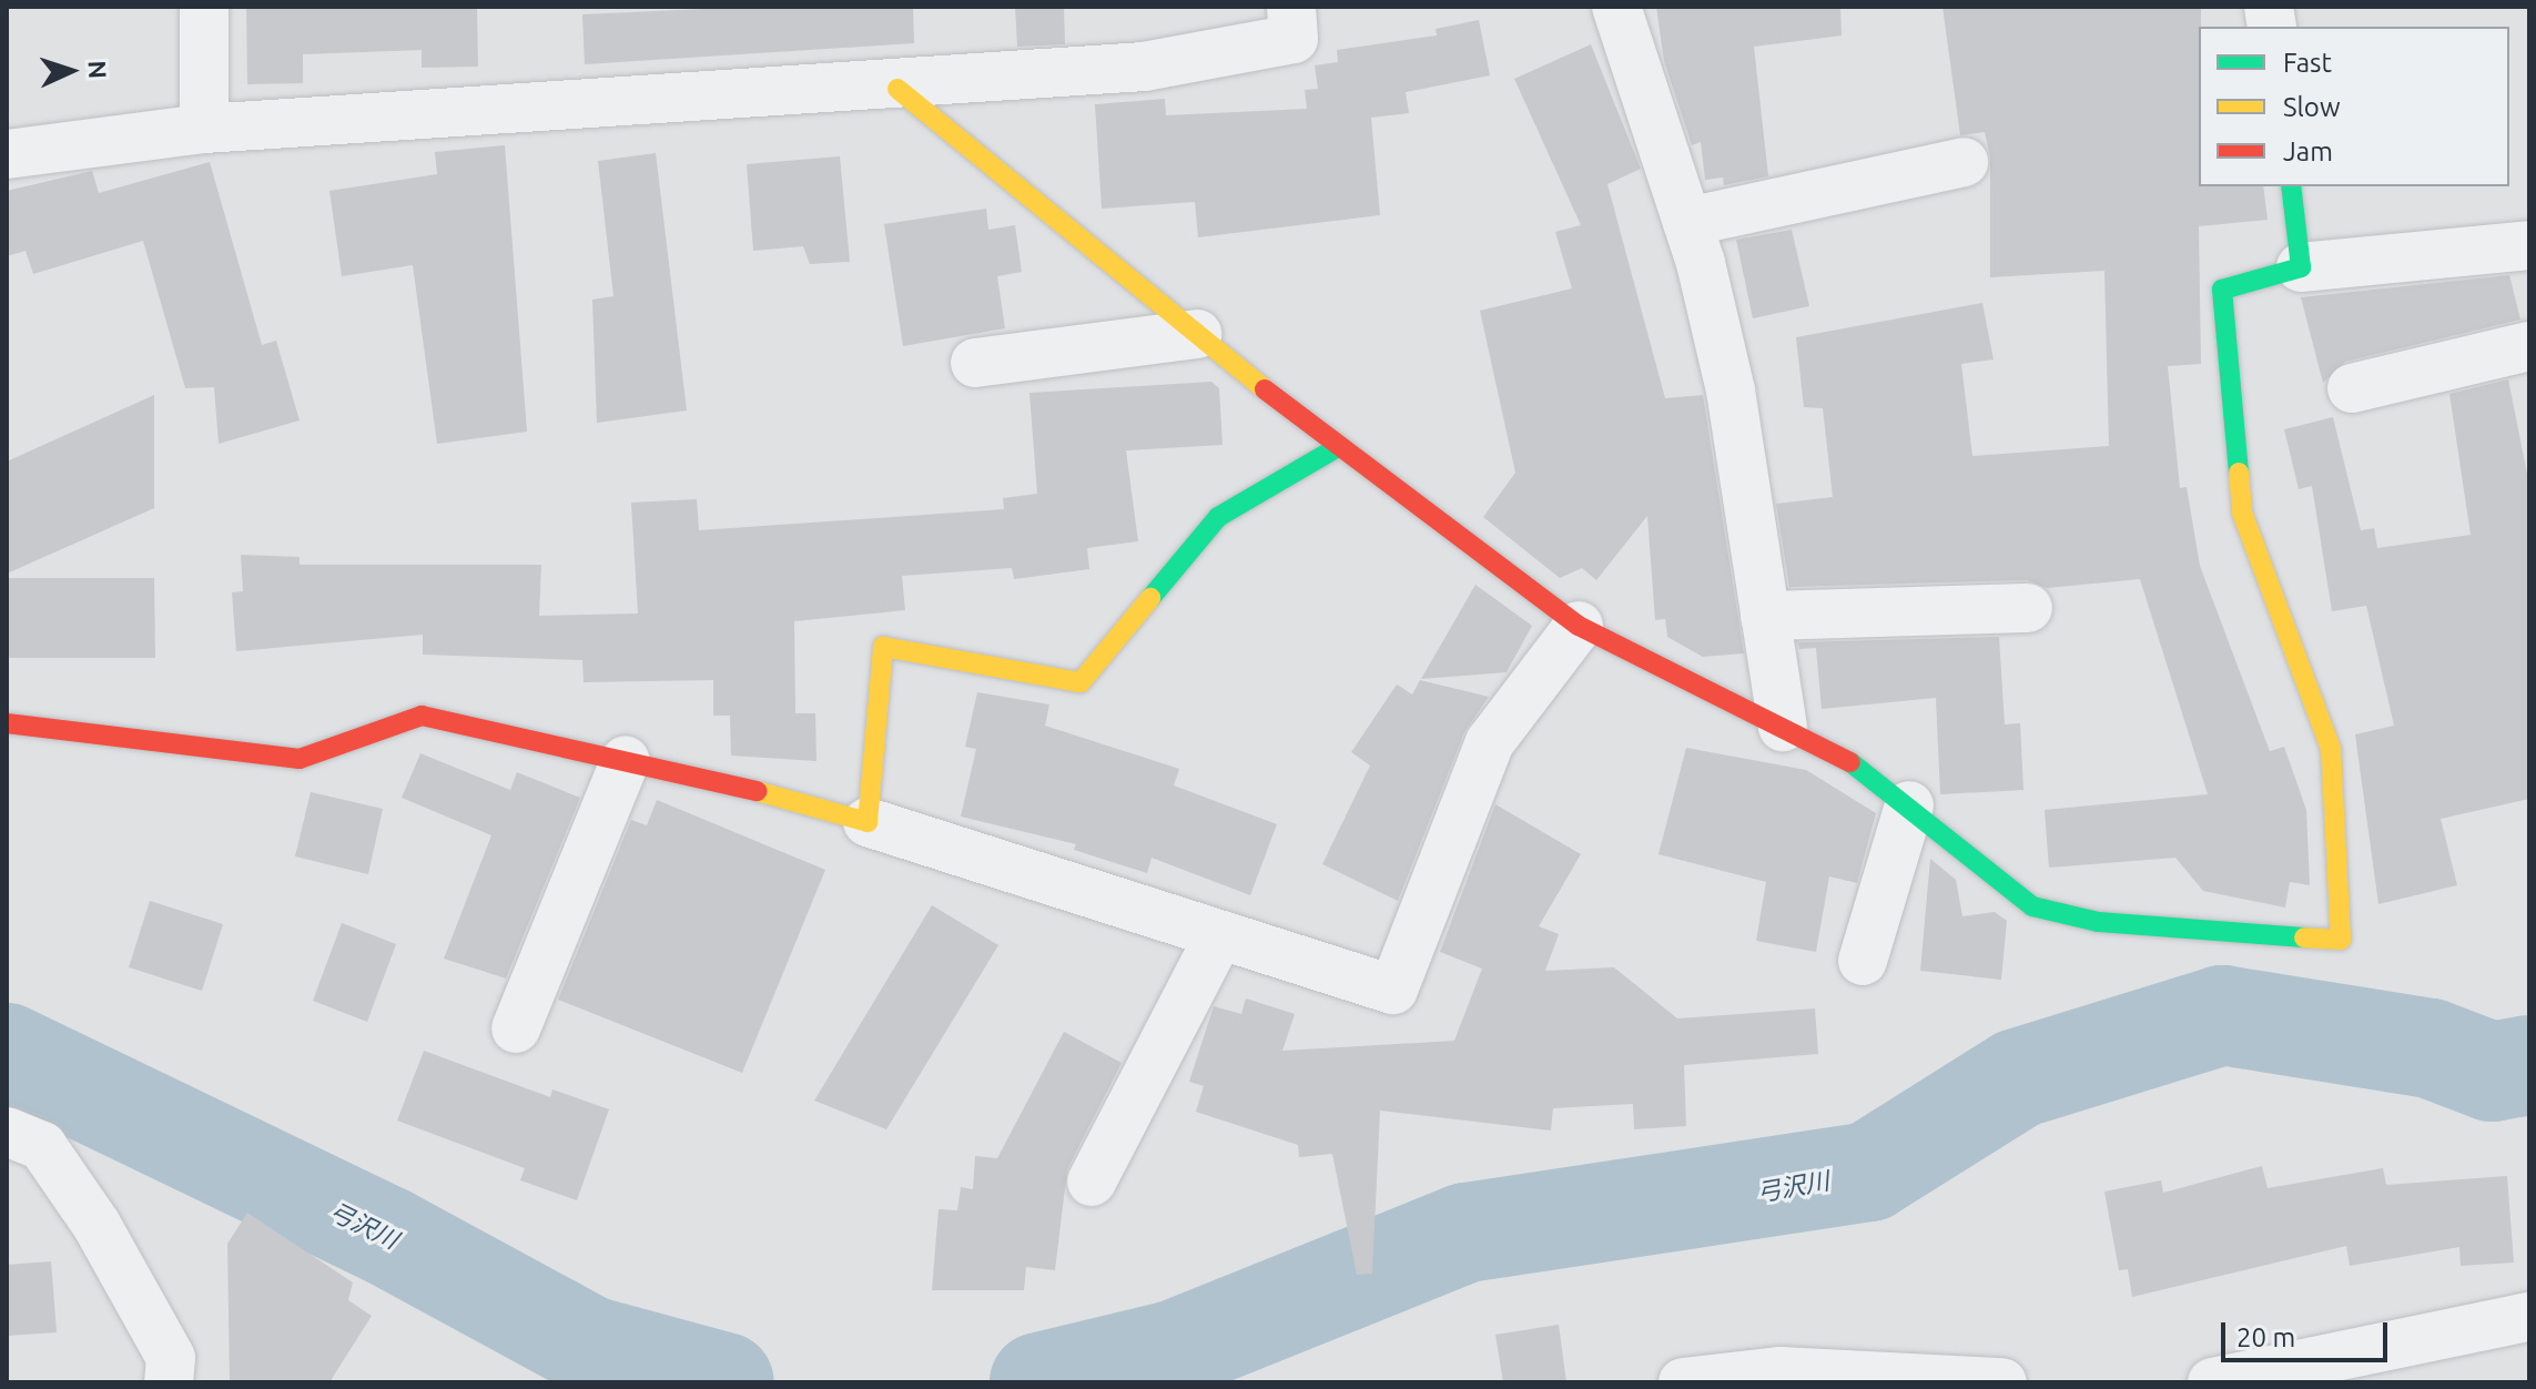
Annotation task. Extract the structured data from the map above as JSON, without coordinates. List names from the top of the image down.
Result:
{
  "water": ["弓沢川"],
  "legend": ["Fast", "Slow", "Jam"],
  "scale_bar": "20 m",
  "north": "right"
}
